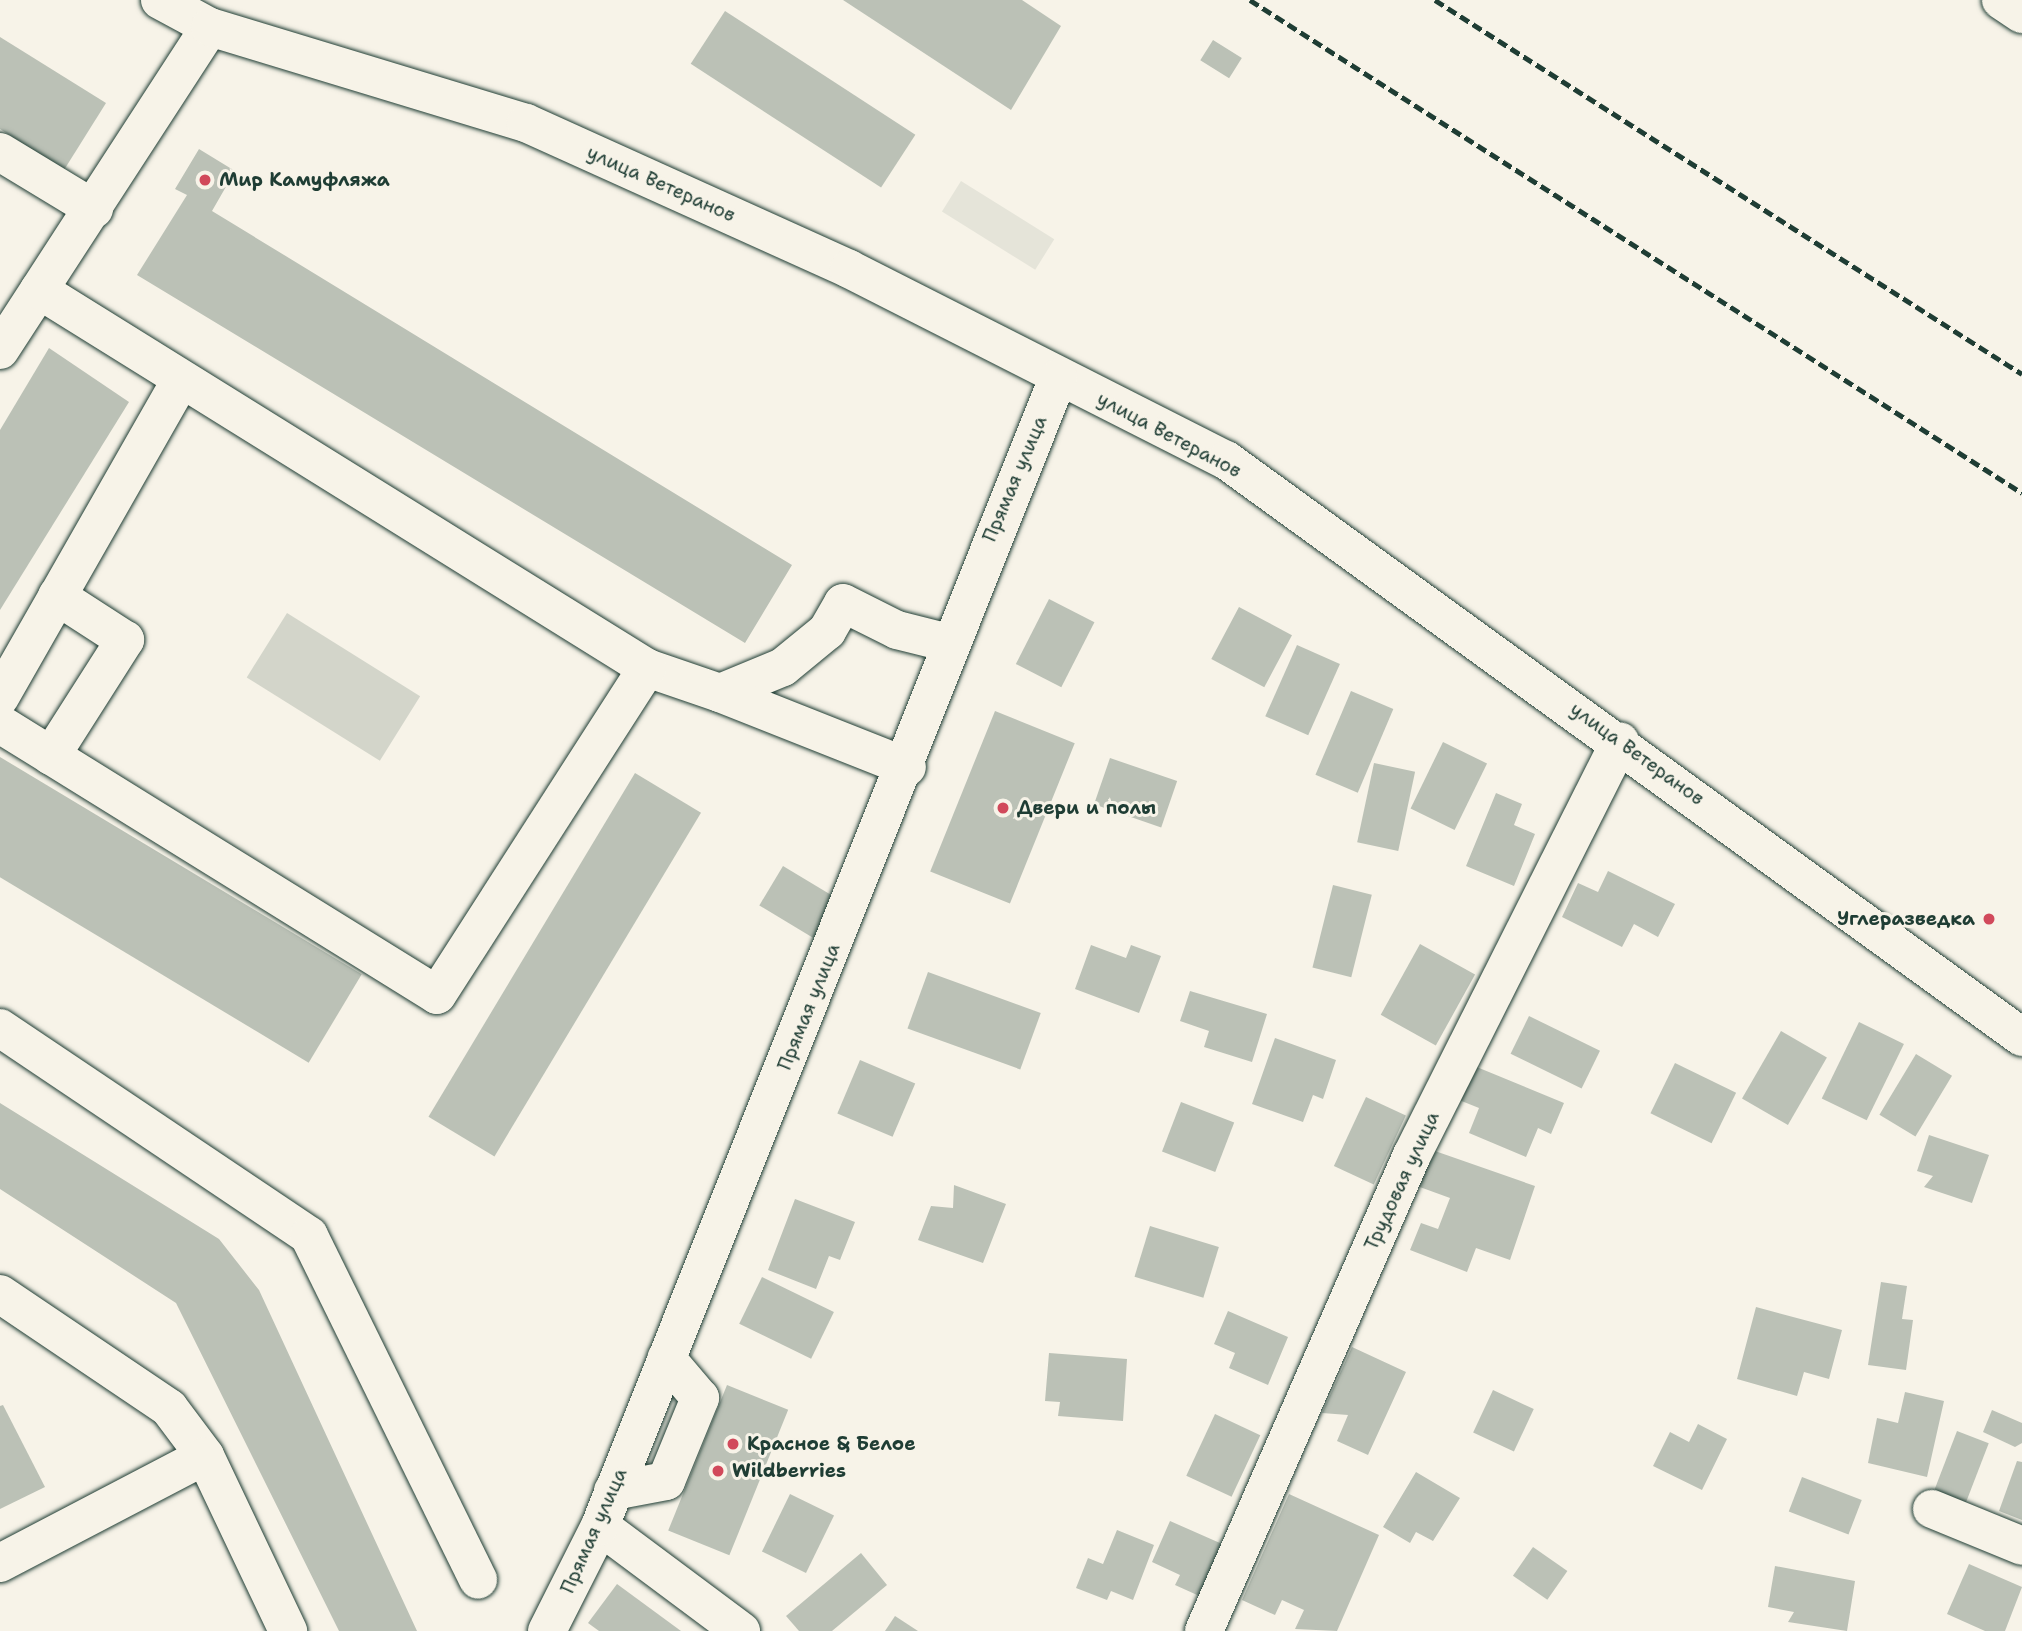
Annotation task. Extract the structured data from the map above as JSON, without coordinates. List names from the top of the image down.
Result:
{
  "streets": {
    "main road": ["улица Ветеранов", "Прямая улица", "Трудовая улица"]
  },
  "crossings": [
    ["улица Ветеранов", "Прямая улица"],
    ["улица Ветеранов", "Трудовая улица"]
  ],
  "places": [
    "Мир Камуфляжа",
    "Двери и полы",
    "Углеразведка",
    "Красное & Белое",
    "Wildberries"
  ]
}
